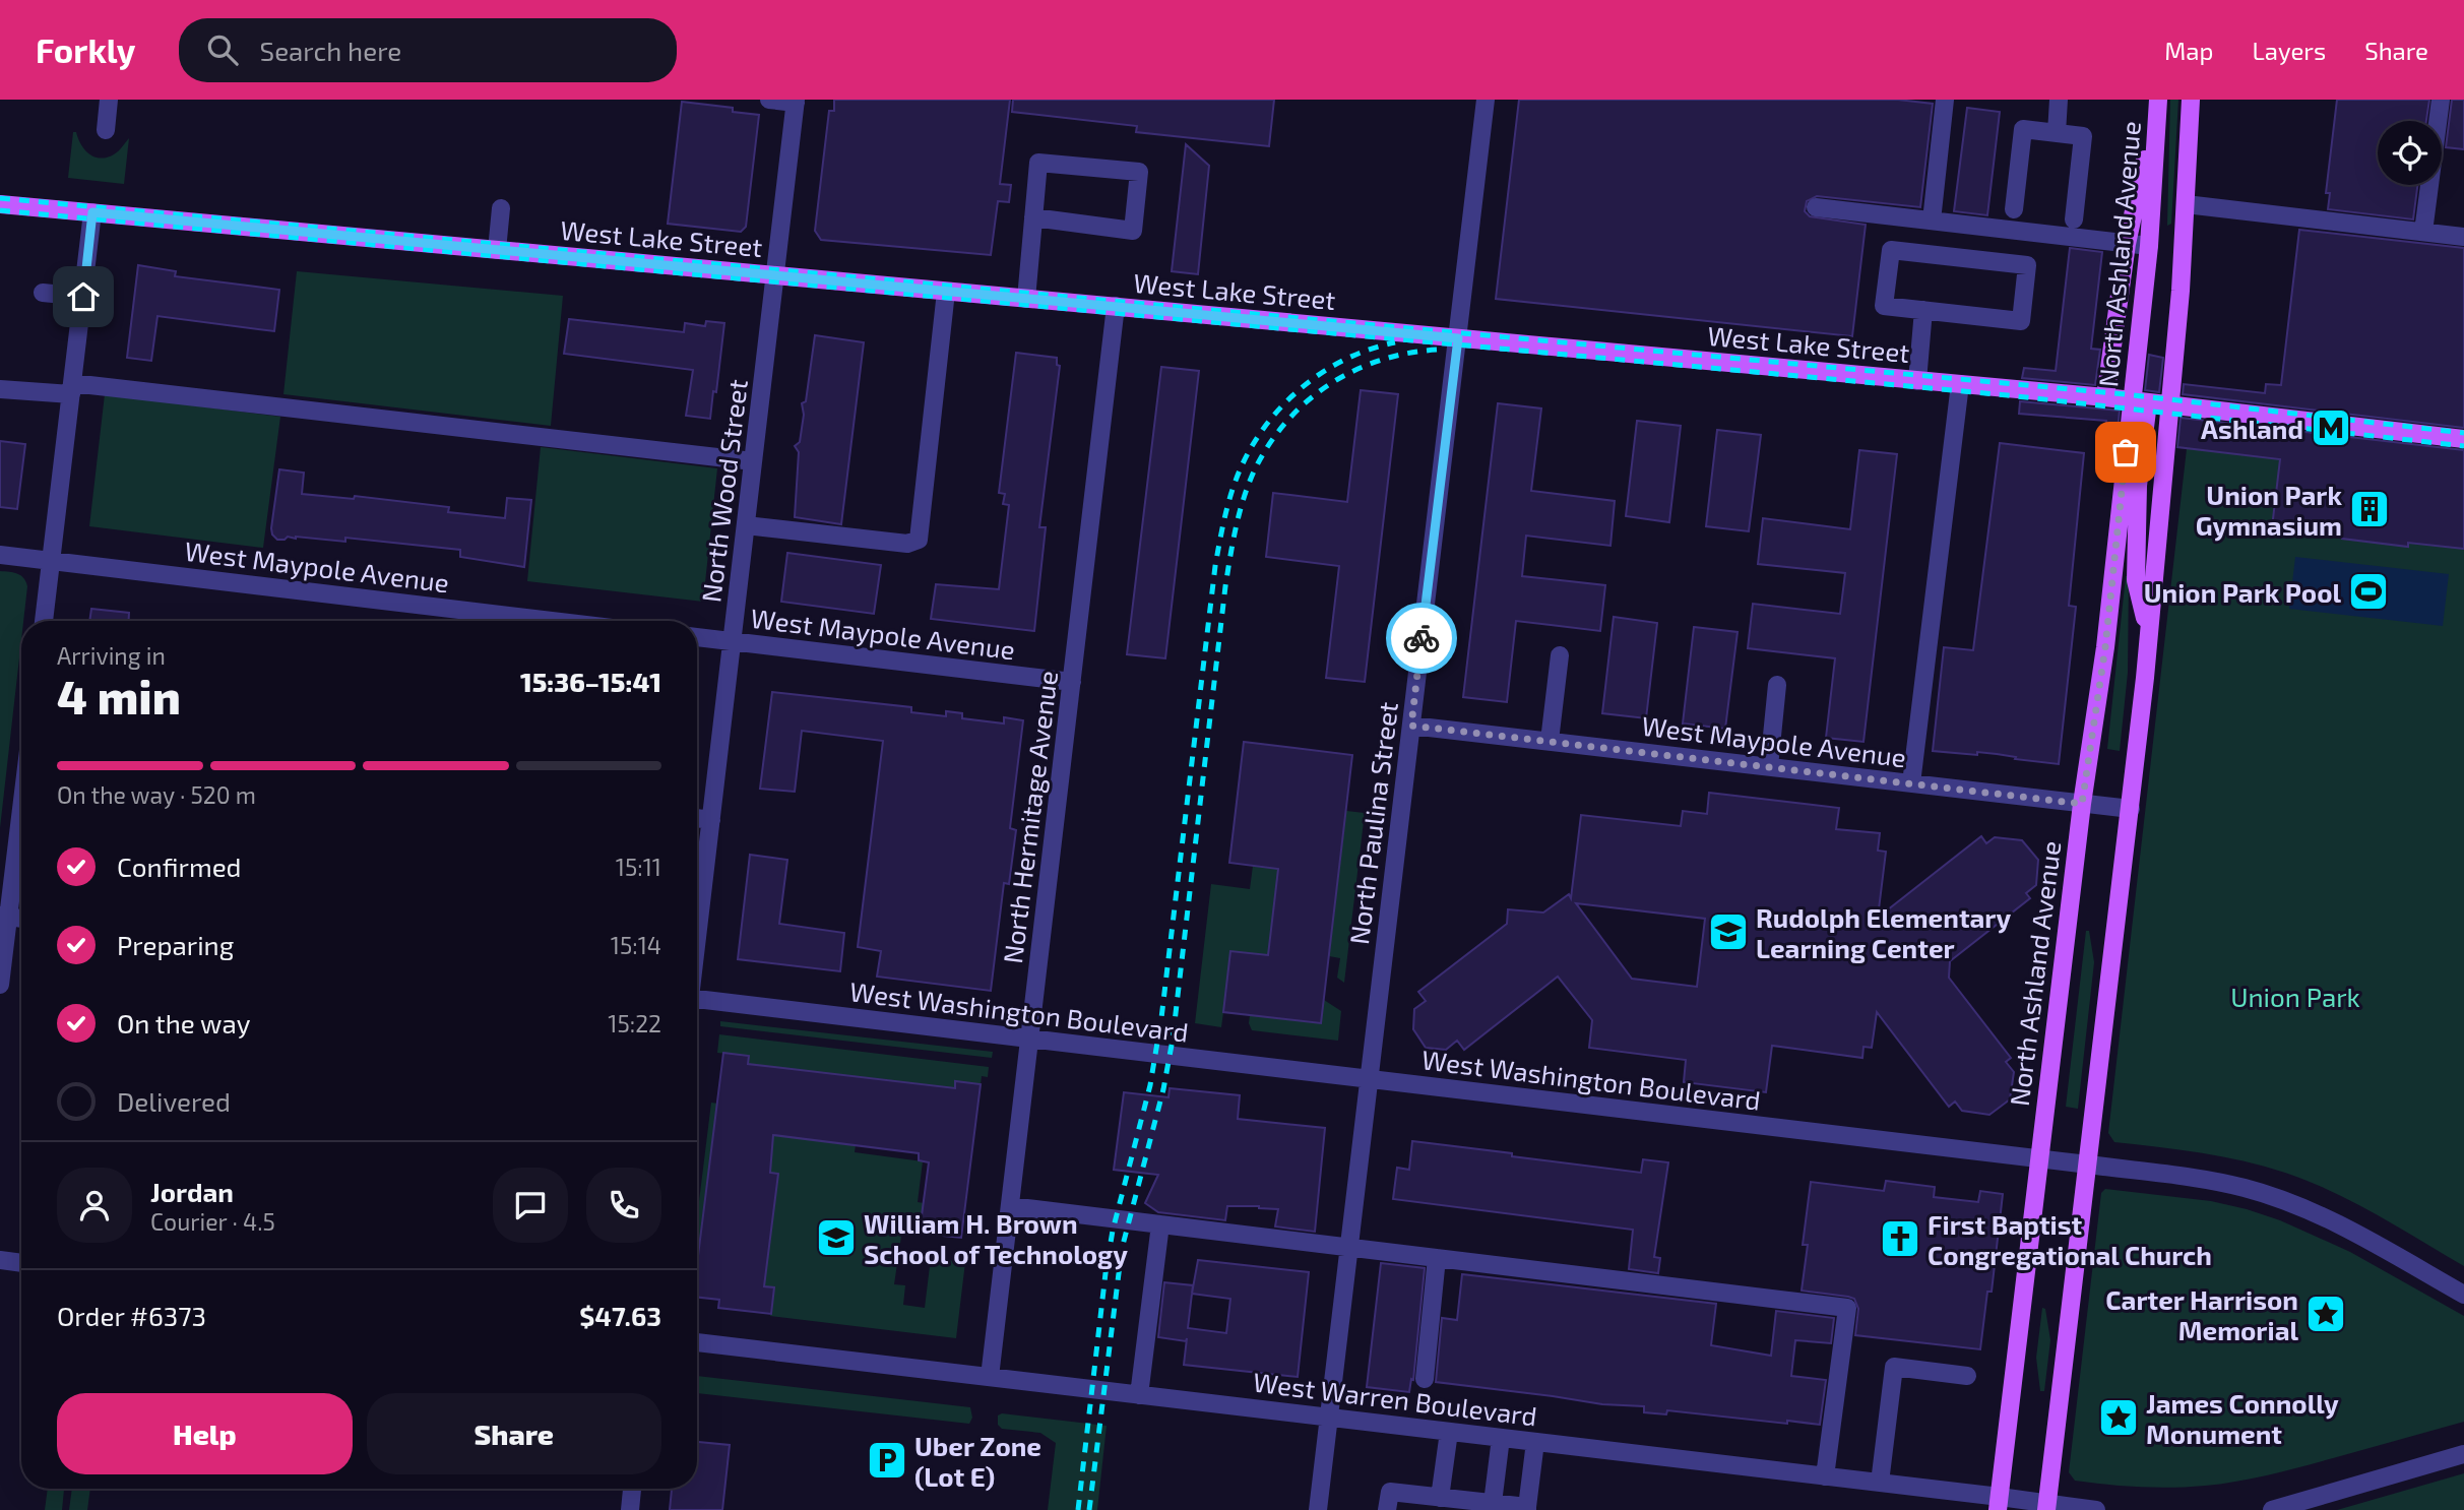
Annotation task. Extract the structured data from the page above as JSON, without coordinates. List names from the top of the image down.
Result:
{
  "streets": {
    "main road": ["West Lake Street", "North Ashland Avenue"],
    "street": [
      "North Wood Street",
      "West Maypole Avenue",
      "North Hermitage Avenue",
      "North Paulina Street",
      "West Washington Boulevard",
      "West Warren Boulevard"
    ]
  },
  "crossings": [
    ["West Lake Street", "North Ashland Avenue"],
    ["West Lake Street", "North Wood Street"],
    ["West Lake Street", "North Hermitage Avenue"],
    ["West Lake Street", "North Paulina Street"],
    ["North Ashland Avenue", "West Maypole Avenue"],
    ["North Ashland Avenue", "West Washington Boulevard"],
    ["North Ashland Avenue", "West Warren Boulevard"],
    ["North Wood Street", "West Maypole Avenue"],
    ["West Maypole Avenue", "North Hermitage Avenue"],
    ["West Maypole Avenue", "North Paulina Street"],
    ["North Hermitage Avenue", "West Washington Boulevard"],
    ["North Hermitage Avenue", "West Warren Boulevard"],
    ["North Paulina Street", "West Washington Boulevard"],
    ["North Paulina Street", "West Warren Boulevard"]
  ],
  "parks": ["Union Park"],
  "places": {
    "metro station": ["Ashland"],
    "building": ["Union Park Gymnasium"],
    "sports": ["Union Park Pool"],
    "school or university": ["Rudolph Elementary Learning Center", "William H. Brown School of Technology"],
    "church": ["First Baptist Congregational Church"],
    "place": ["Carter Harrison Memorial", "James Connolly Monument"],
    "parking": ["Uber Zone (Lot E)"]
  },
  "page": {
    "header": "Forkly",
    "search": "Search here",
    "nav": ["Map", "Layers", "Share"],
    "heading": ["4 min", "Arriving in", "15:36–15:41"],
    "panel": [
      "Jordan",
      "Courier · 4.5",
      "Order #6373",
      "$47.63"
    ],
    "bar": "On the way · 520 m",
    "list": [
      ["Confirmed", "15:11"],
      ["Preparing", "15:14"],
      ["On the way", "15:22"],
      "Delivered"
    ],
    "buttons": ["Help", "Share"]
  }
}
